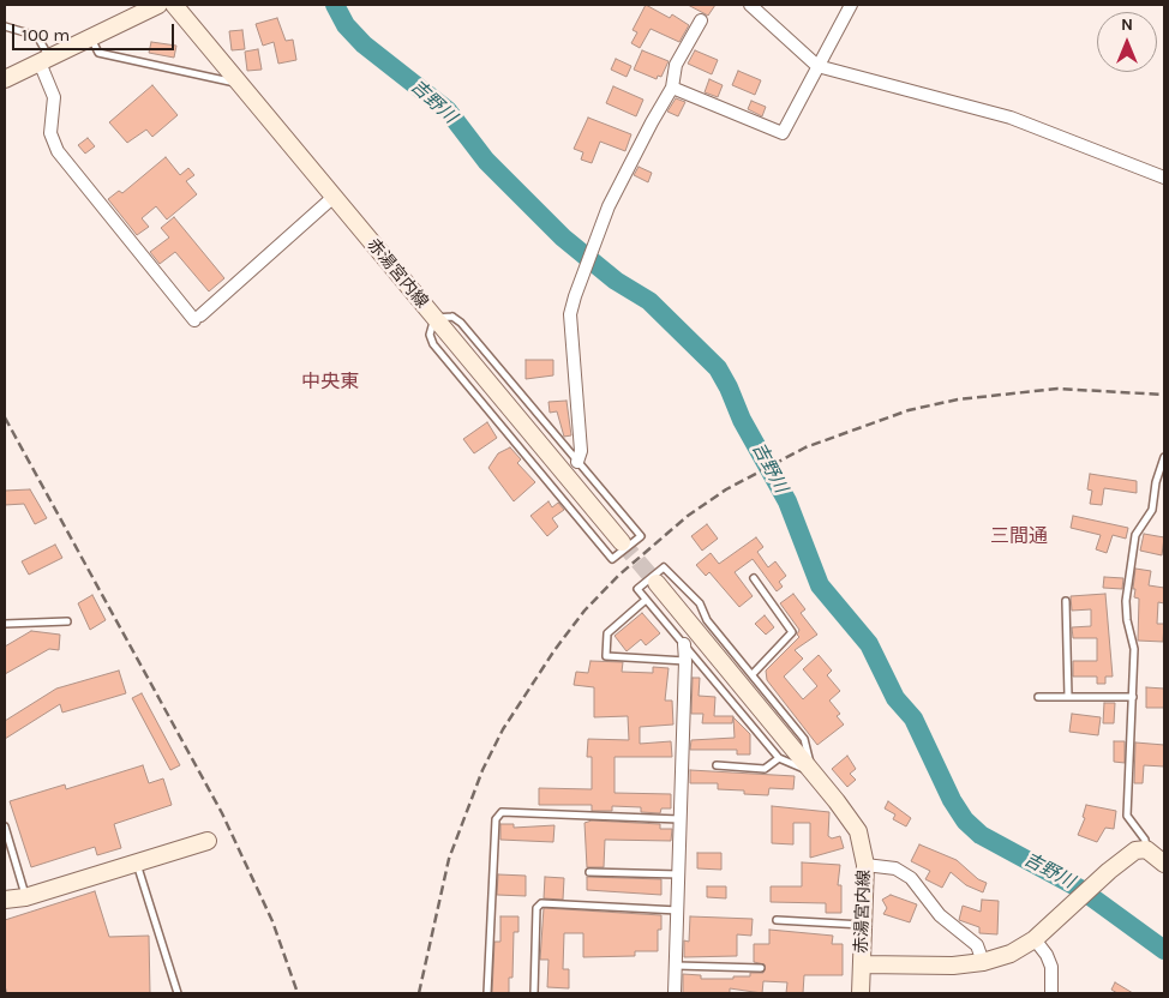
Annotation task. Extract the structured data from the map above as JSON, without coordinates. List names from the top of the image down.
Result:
{
  "streets": {
    "main road": ["赤湯宮内線"]
  },
  "districts": ["中央東", "三間通"],
  "water": ["吉野川"],
  "scale_bar": "100 m",
  "north": "top"
}
